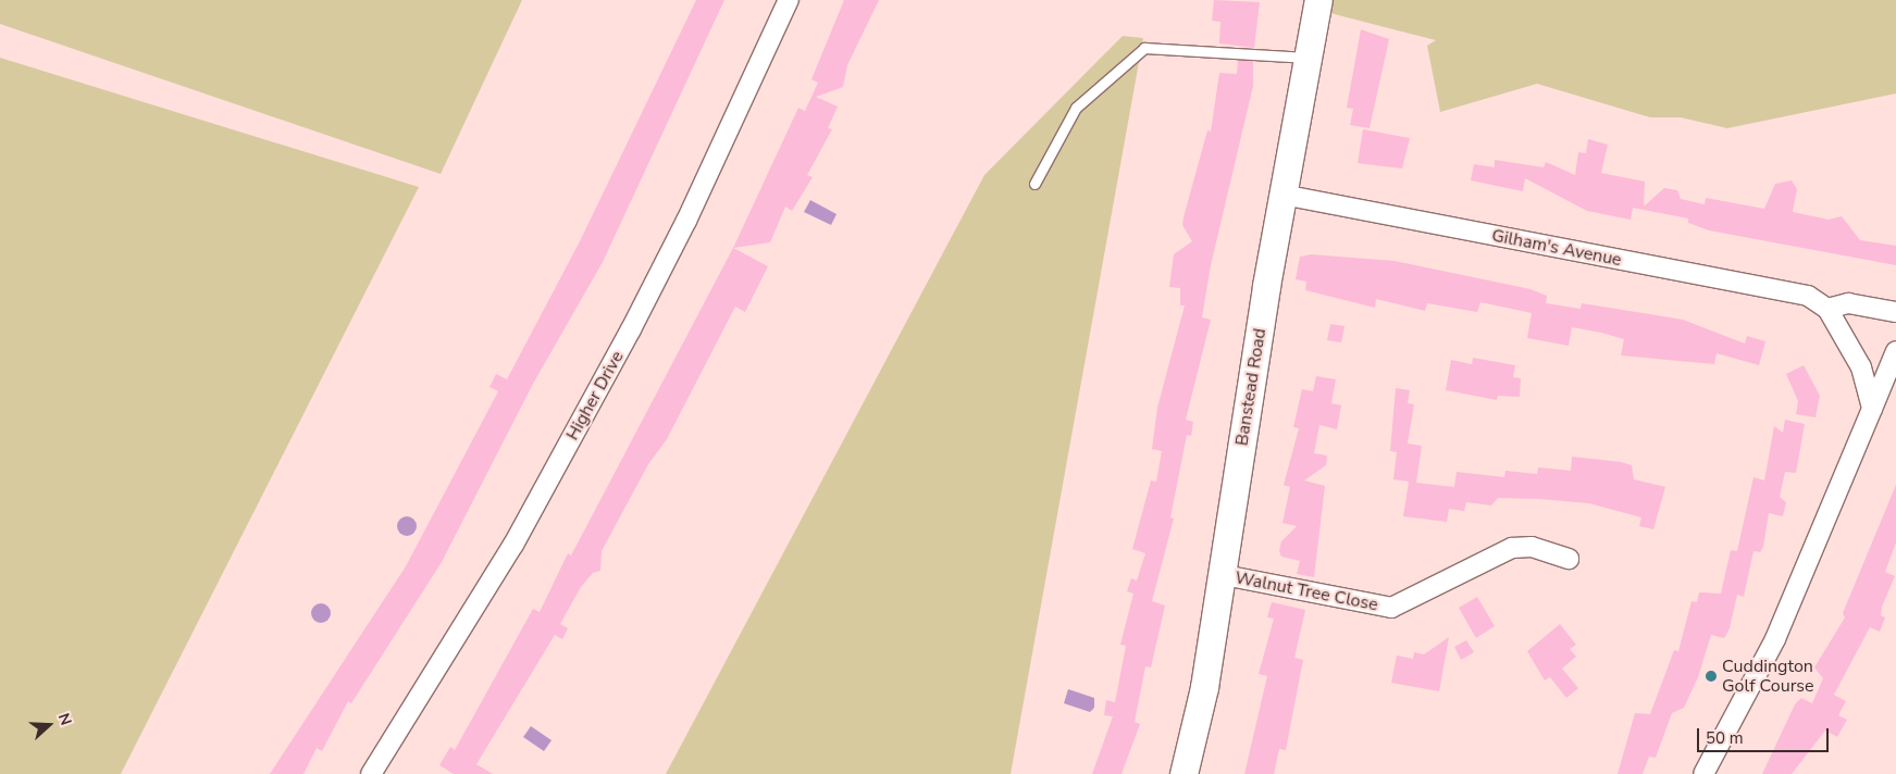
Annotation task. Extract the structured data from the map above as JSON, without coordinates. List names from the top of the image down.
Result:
{
  "streets": {
    "street": [
      "Gilham's Avenue",
      "Banstead Road",
      "Higher Drive",
      "Walnut Tree Close"
    ]
  },
  "crossings": [
    ["Gilham's Avenue", "Banstead Road"],
    ["Banstead Road", "Walnut Tree Close"]
  ],
  "places": ["Cuddington Golf Course"],
  "scale_bar": "50 m",
  "north": "right"
}
